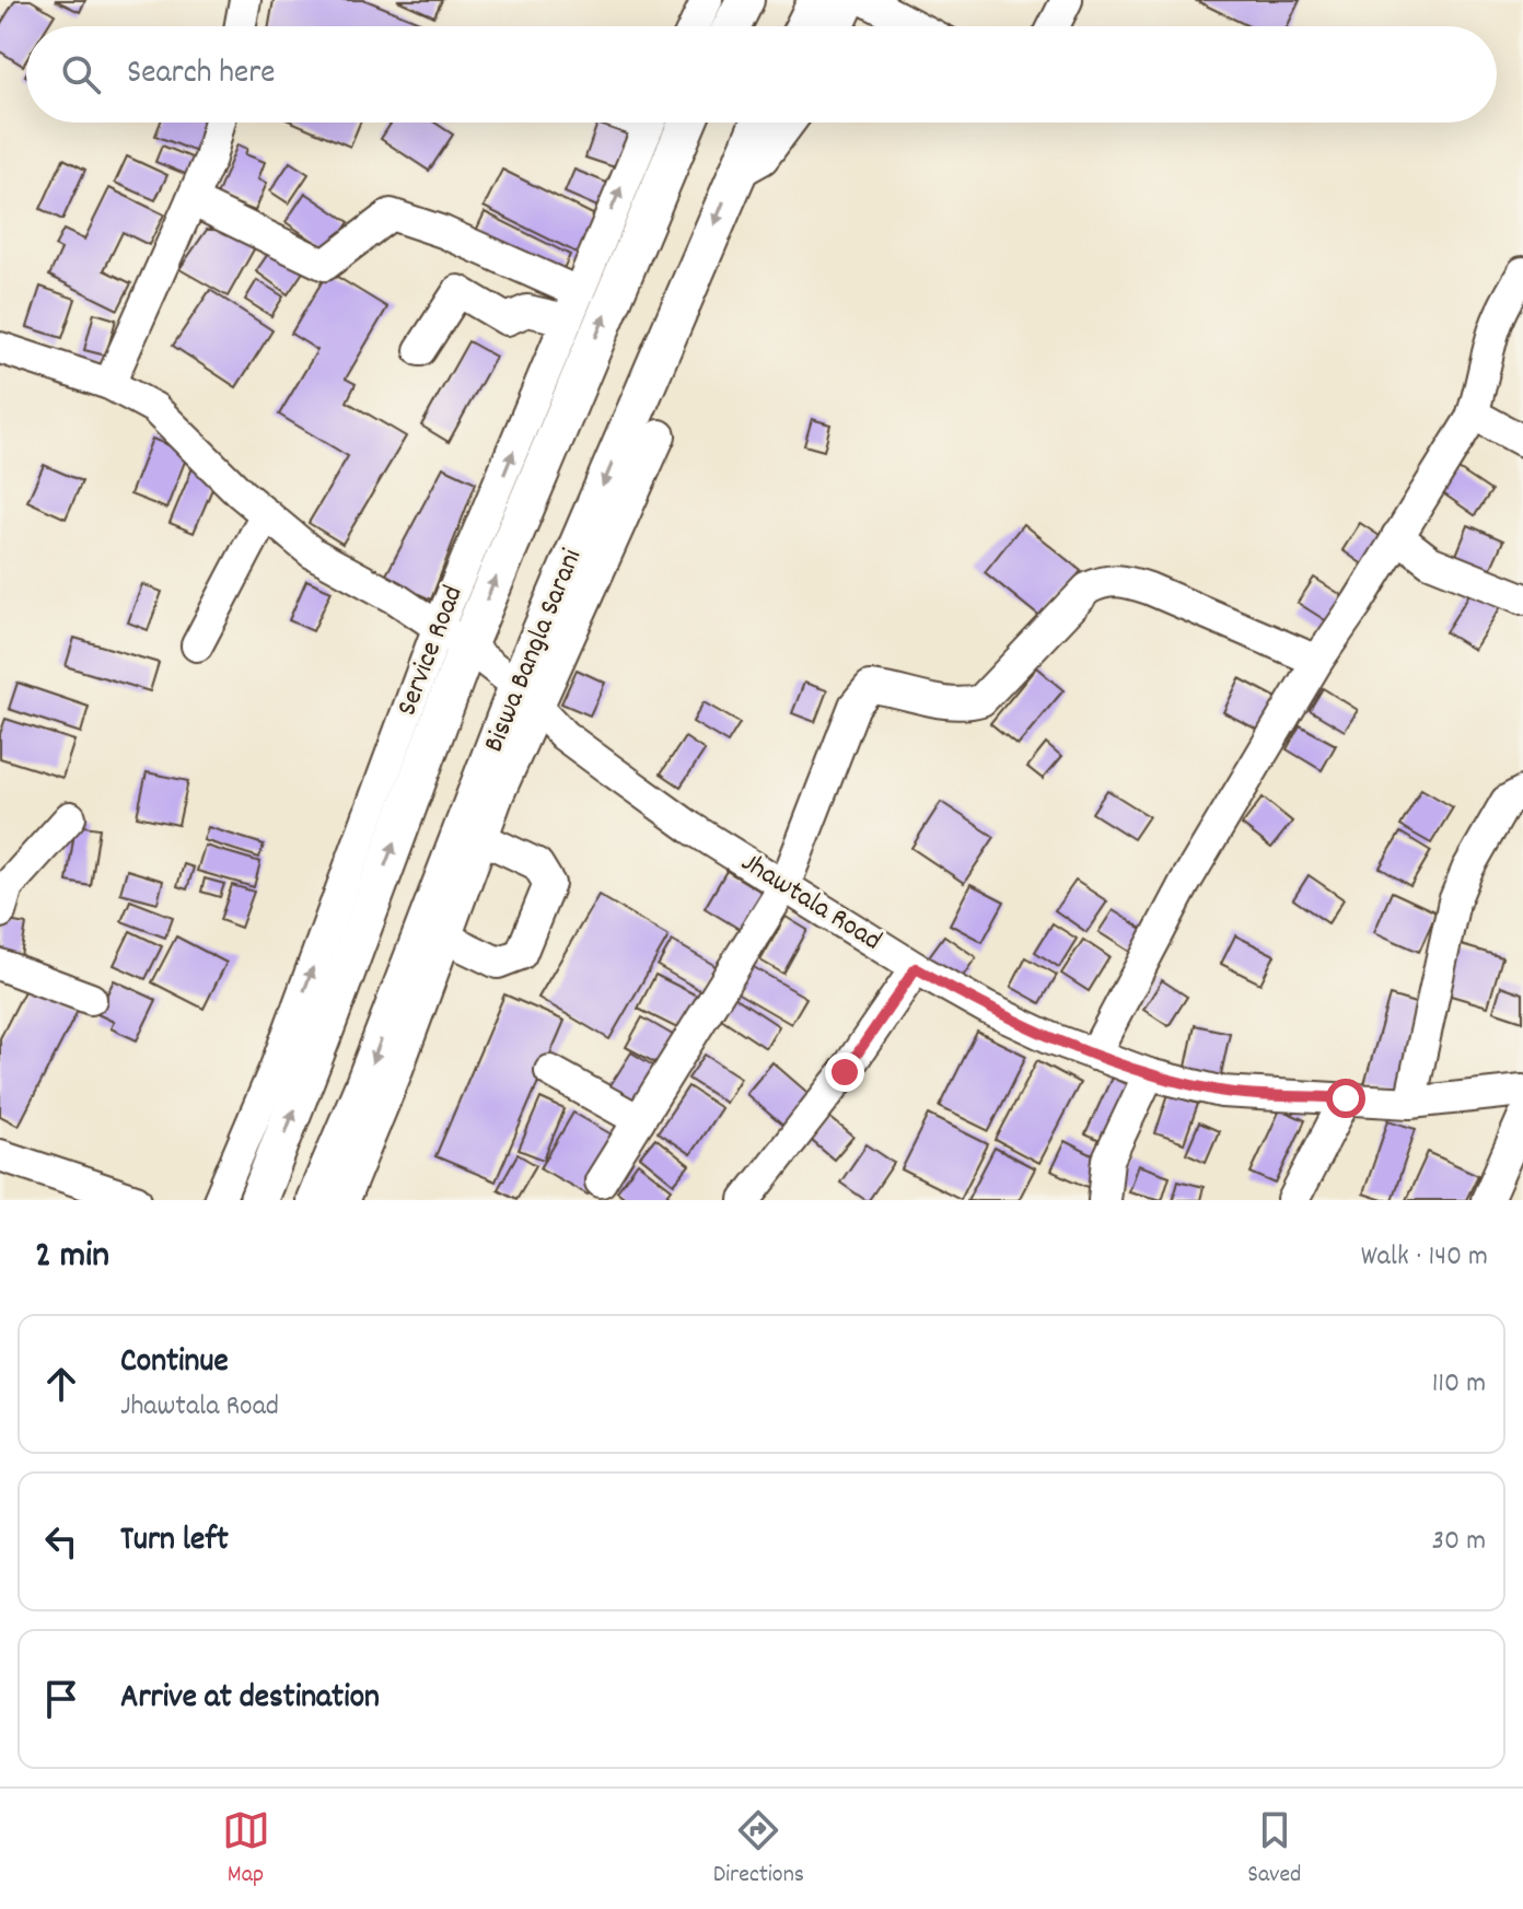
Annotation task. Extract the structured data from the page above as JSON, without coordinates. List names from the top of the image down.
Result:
{
  "streets": {
    "main road": ["Biswa Bangla Sarani"],
    "street": ["Service Road", "Jhawtala Road"]
  },
  "crossings": [
    ["Service Road", "Jhawtala Road"],
    ["Biswa Bangla Sarani", "Jhawtala Road"]
  ],
  "page": {
    "search": "Search here",
    "heading": ["2 min", "Walk · 140 m"],
    "list": [
      ["Continue", "Jhawtala Road", "110 m"],
      ["Turn left", "30 m"],
      "Arrive at destination"
    ],
    "nav": ["Map", "Directions", "Saved"]
  }
}
